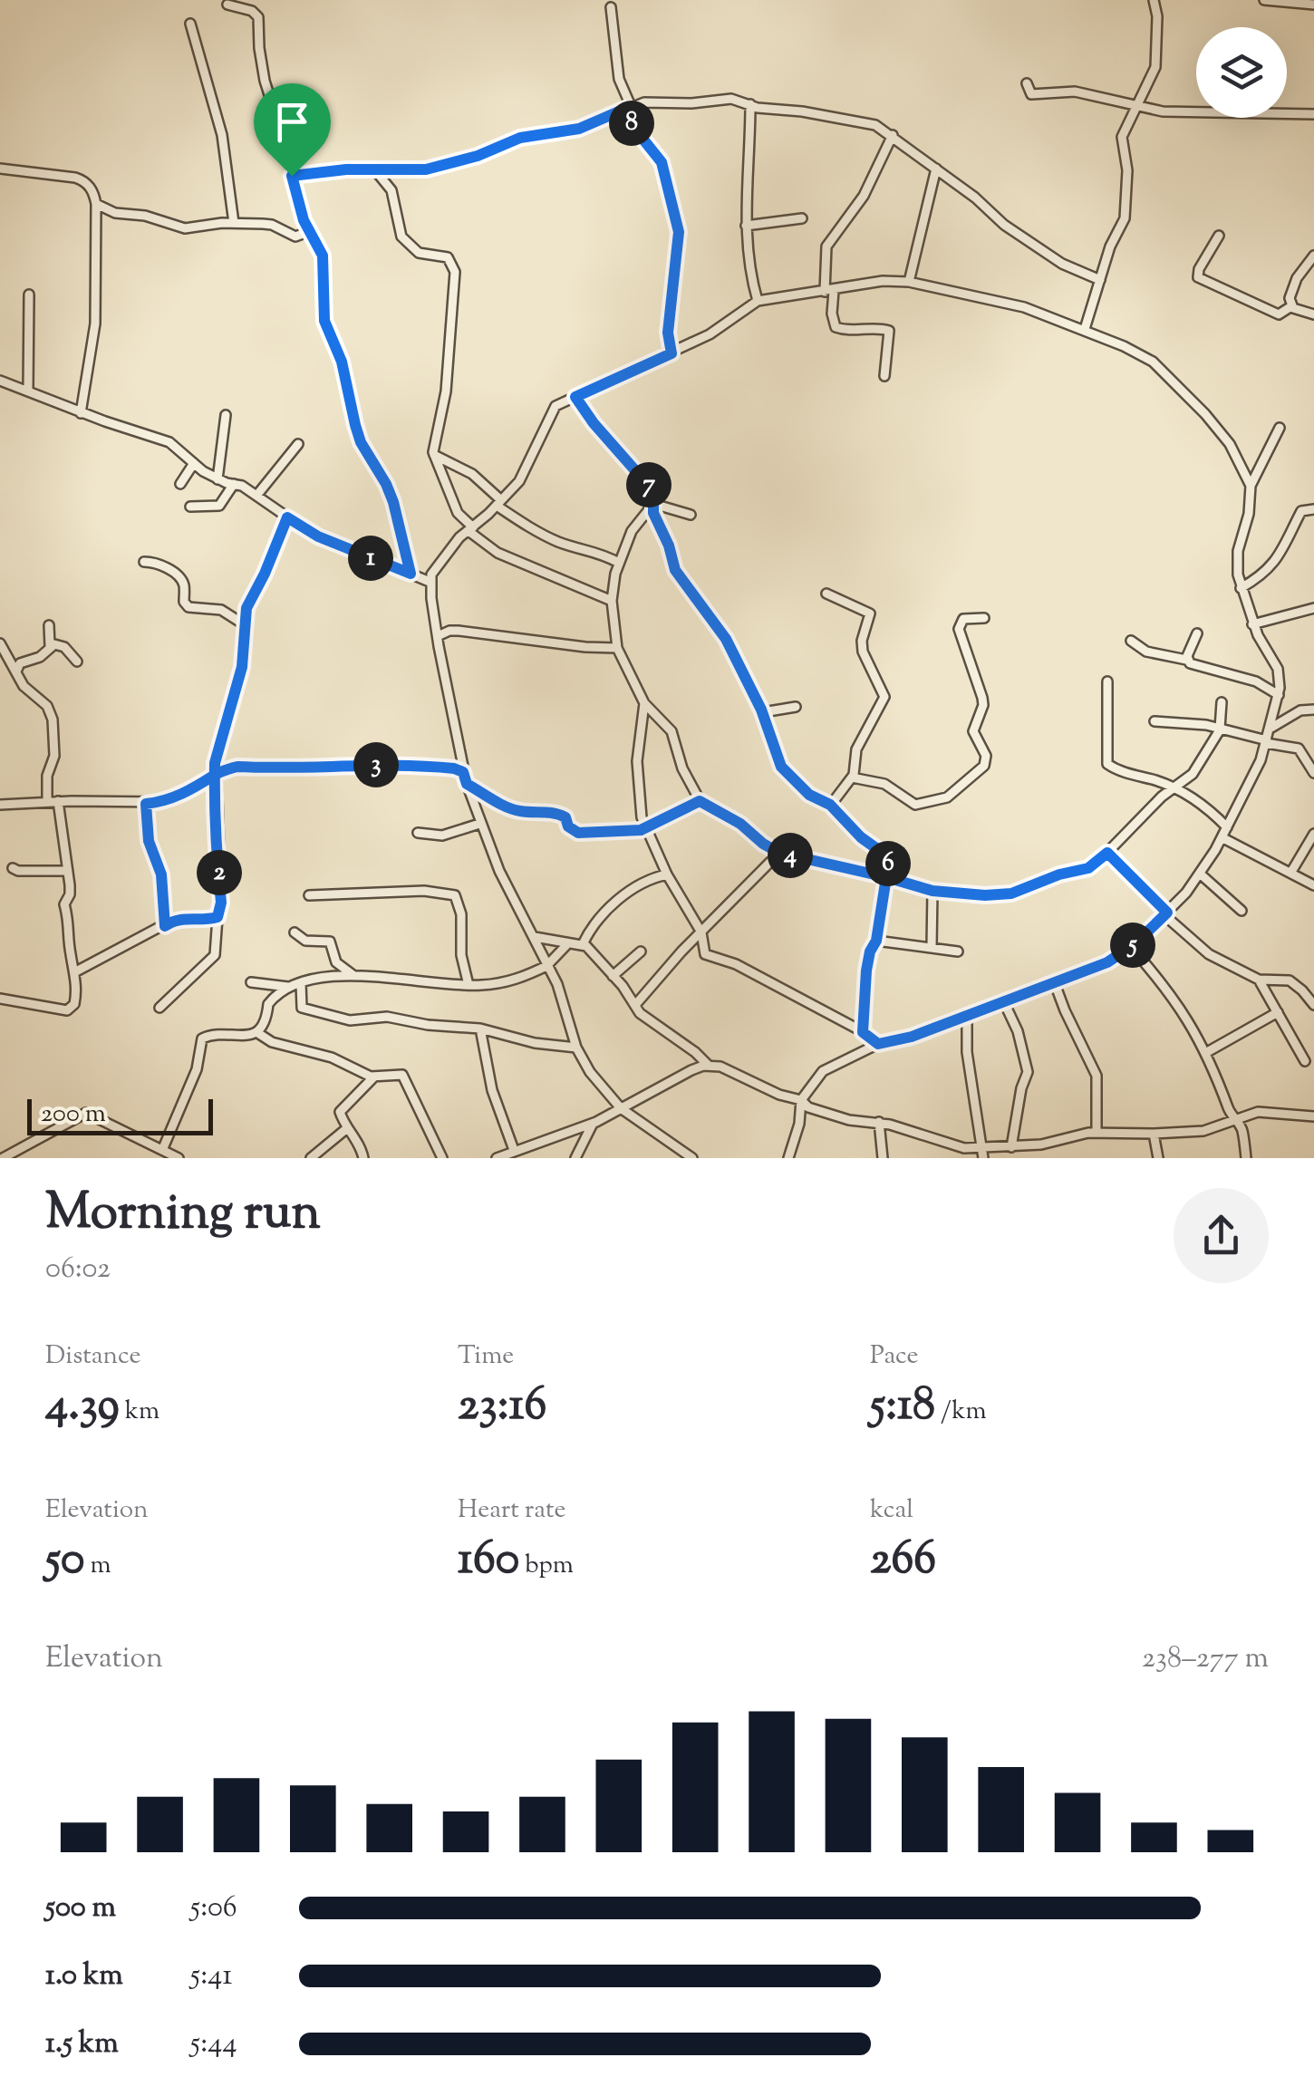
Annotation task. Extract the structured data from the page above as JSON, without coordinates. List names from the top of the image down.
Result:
{
  "scale_bar": "200 m",
  "page": {
    "pins": [
      "8",
      "7",
      "1",
      "3",
      "4",
      "6",
      "2",
      "5"
    ],
    "scale": "200 m",
    "heading": ["Morning run", "06:02"],
    "stats": [
      ["Distance", "4.39 km"],
      ["Time", "23:16"],
      ["Pace", "5:18 /km"],
      ["Elevation", "50 m"],
      ["Heart rate", "160 bpm"],
      ["kcal", "266"]
    ],
    "chart": ["Elevation", "238–277 m"],
    "list": [
      {
        "name": "500 m",
        "note": "5:06"
      },
      {
        "name": "1.0 km",
        "note": "5:41"
      },
      {
        "name": "1.5 km",
        "note": "5:44"
      }
    ]
  }
}
